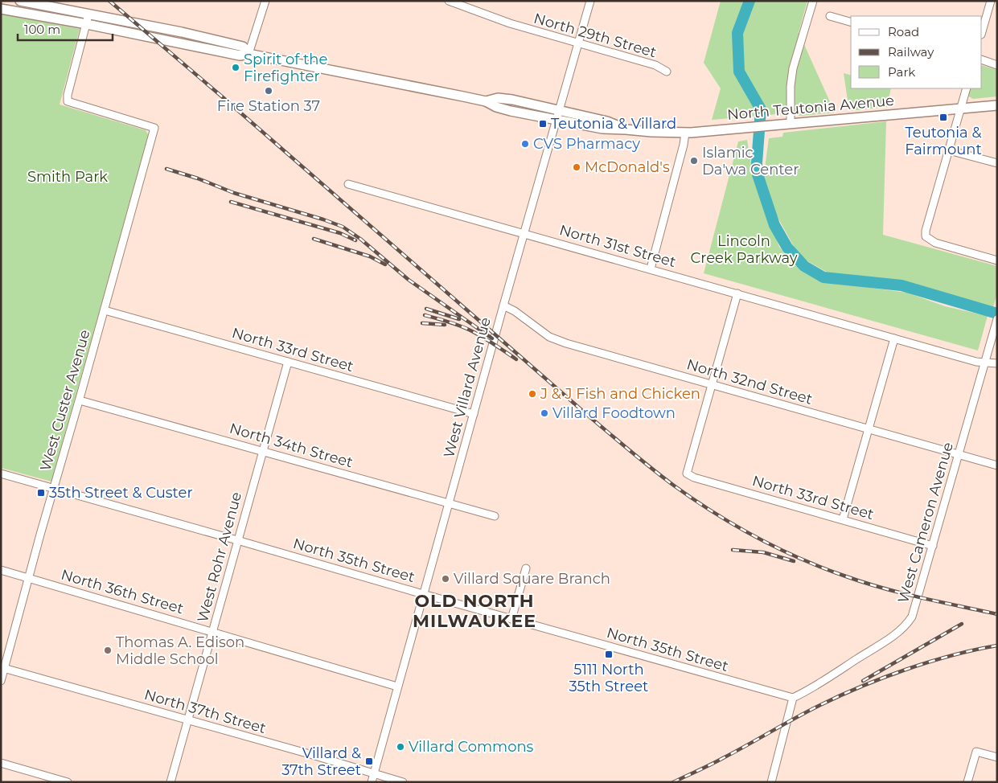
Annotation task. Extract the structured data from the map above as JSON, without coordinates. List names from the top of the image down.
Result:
{
  "streets": {
    "main road": ["North Teutonia Avenue"],
    "street": [
      "North 29th Street",
      "North 31st Street",
      "North 33rd Street",
      "North 32nd Street",
      "West Villard Avenue",
      "West Custer Avenue",
      "North 34th Street",
      "West Cameron Avenue",
      "West Rohr Avenue",
      "North 35th Street",
      "North 36th Street",
      "North 37th Street"
    ]
  },
  "crossings": [
    ["North 29th Street", "West Villard Avenue"],
    ["North Teutonia Avenue", "West Villard Avenue"],
    ["North Teutonia Avenue", "West Custer Avenue"],
    ["North 31st Street", "West Villard Avenue"],
    ["North 31st Street", "West Cameron Avenue"],
    ["North 33rd Street", "North 32nd Street"],
    ["North 33rd Street", "West Villard Avenue"],
    ["North 33rd Street", "West Custer Avenue"],
    ["North 33rd Street", "West Cameron Avenue"],
    ["North 33rd Street", "West Rohr Avenue"],
    ["North 32nd Street", "West Villard Avenue"],
    ["North 32nd Street", "West Cameron Avenue"],
    ["West Villard Avenue", "North 34th Street"],
    ["West Villard Avenue", "North 35th Street"],
    ["West Villard Avenue", "North 36th Street"],
    ["West Villard Avenue", "North 37th Street"],
    ["West Custer Avenue", "North 34th Street"],
    ["West Custer Avenue", "North 35th Street"],
    ["West Custer Avenue", "North 36th Street"],
    ["West Custer Avenue", "North 37th Street"],
    ["North 34th Street", "West Rohr Avenue"],
    ["West Cameron Avenue", "North 35th Street"],
    ["West Rohr Avenue", "North 35th Street"],
    ["West Rohr Avenue", "North 36th Street"],
    ["West Rohr Avenue", "North 37th Street"]
  ],
  "districts": ["OLD NORTH MILWAUKEE"],
  "parks": ["Smith Park", "Lincoln Creek Parkway"],
  "places": {
    "other": [
      "Spirit of the Firefighter",
      "Fire Station 37",
      "CVS Pharmacy",
      "Islamic Da'wa Center",
      "McDonald's",
      "J & J Fish and Chicken",
      "Villard Foodtown",
      "Villard Square Branch",
      "Thomas A. Edison Middle School",
      "Villard Commons"
    ],
    "transit": [
      "Teutonia & Fairmount",
      "Teutonia & Villard",
      "35th Street & Custer",
      "5111 North 35th Street",
      "Villard & 37th Street"
    ]
  },
  "legend": ["Road", "Railway", "Park"],
  "scale_bar": "100 m"
}
